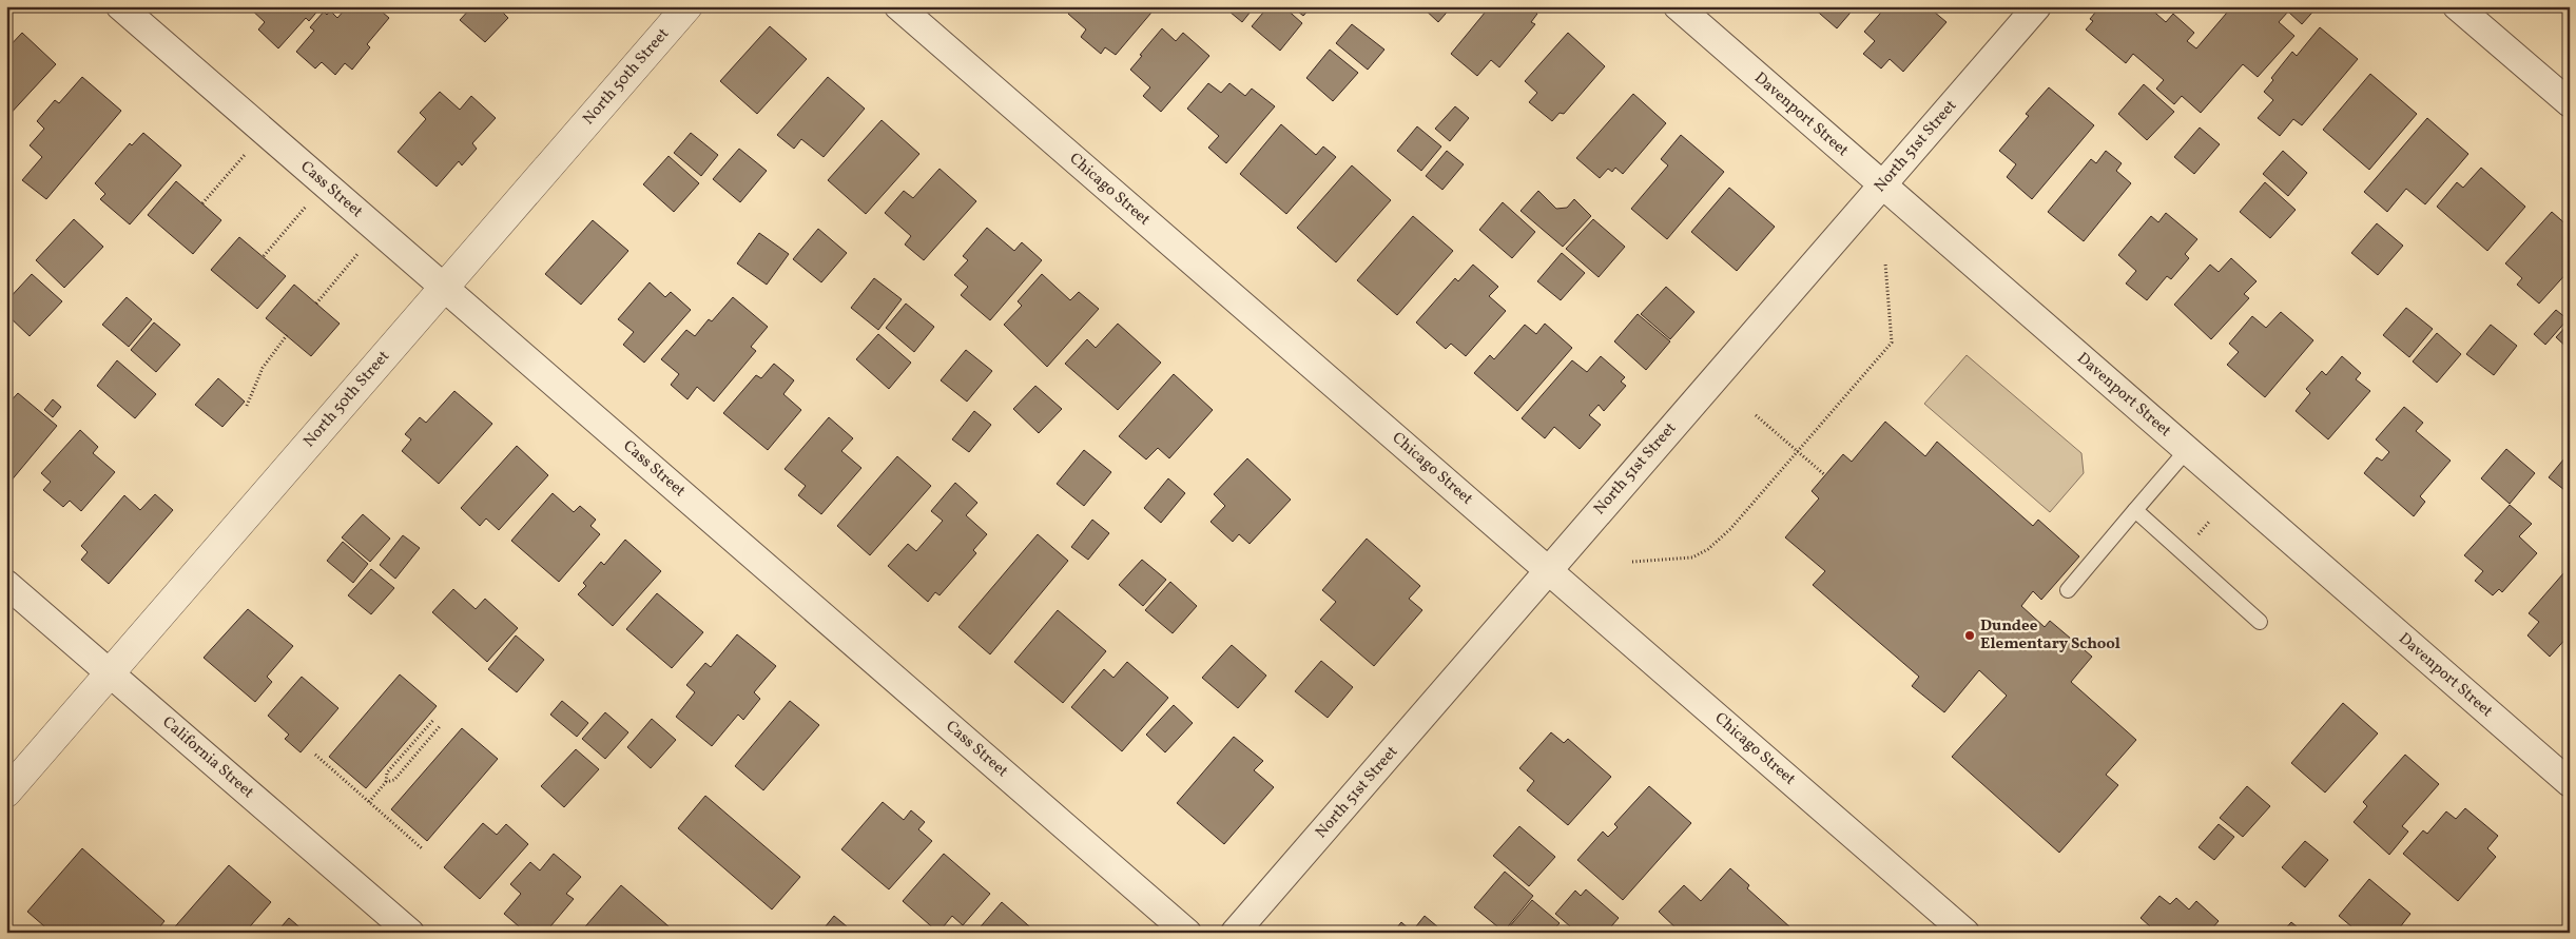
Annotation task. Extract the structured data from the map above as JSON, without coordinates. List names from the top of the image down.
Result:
{
  "streets": {
    "street": [
      "North 50th Street",
      "Davenport Street",
      "North 51st Street",
      "Cass Street",
      "Chicago Street",
      "California Street"
    ]
  },
  "crossings": [
    ["North 50th Street", "Cass Street"],
    ["North 50th Street", "California Street"],
    ["Davenport Street", "North 51st Street"],
    ["North 51st Street", "Chicago Street"]
  ],
  "places": ["Dundee Elementary School"]
}
